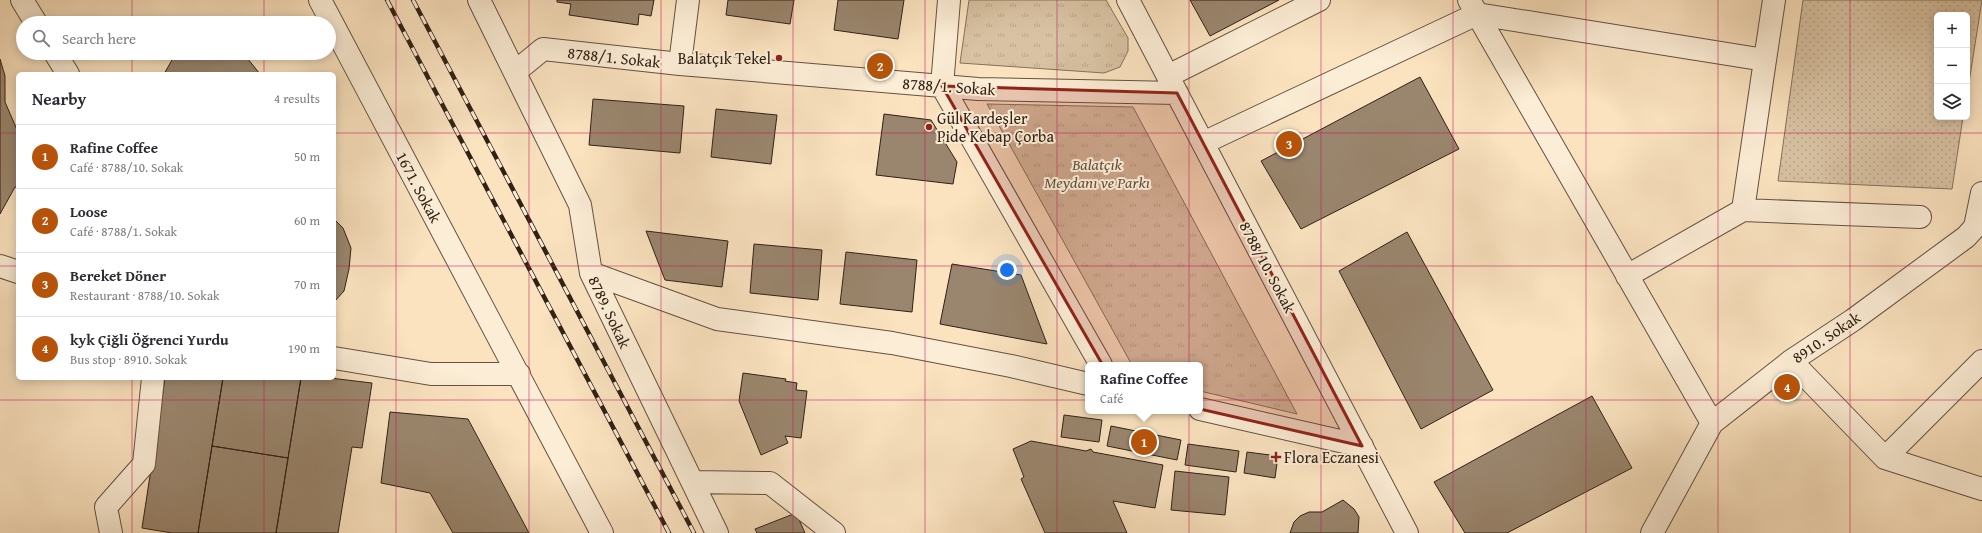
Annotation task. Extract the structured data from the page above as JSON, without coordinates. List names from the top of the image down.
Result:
{
  "streets": {
    "street": [
      "8788/1. Sokak",
      "1671. Sokak",
      "8788/10. Sokak",
      "8789. Sokak",
      "8910. Sokak"
    ]
  },
  "crossings": [
    ["8788/1. Sokak", "8788/10. Sokak"],
    ["8788/1. Sokak", "8789. Sokak"]
  ],
  "parks": ["Balatçık Meydanı ve Parkı"],
  "places": {
    "other": ["Balatçık Tekel", "Gül Kardeşler Pide Kebap Çorba"],
    "health": ["Flora Eczanesi"]
  },
  "page": {
    "map_buttons": ["+", "−"],
    "search": "Search here",
    "pins": [
      "2",
      "3",
      "4",
      "1"
    ],
    "heading": ["Nearby", "4 results"],
    "list": [
      {
        "mark": "1",
        "name": "Rafine Coffee",
        "note": "Café · 8788/10. Sokak",
        "value": "50 m"
      },
      {
        "mark": "2",
        "name": "Loose",
        "note": "Café · 8788/1. Sokak",
        "value": "60 m"
      },
      {
        "mark": "3",
        "name": "Bereket Döner",
        "note": "Restaurant · 8788/10. Sokak",
        "value": "70 m"
      },
      {
        "mark": "4",
        "name": "kyk Çiğli Öğrenci Yurdu",
        "note": "Bus stop · 8910. Sokak",
        "value": "190 m"
      }
    ],
    "popup": ["Rafine Coffee", "Café"]
  }
}
